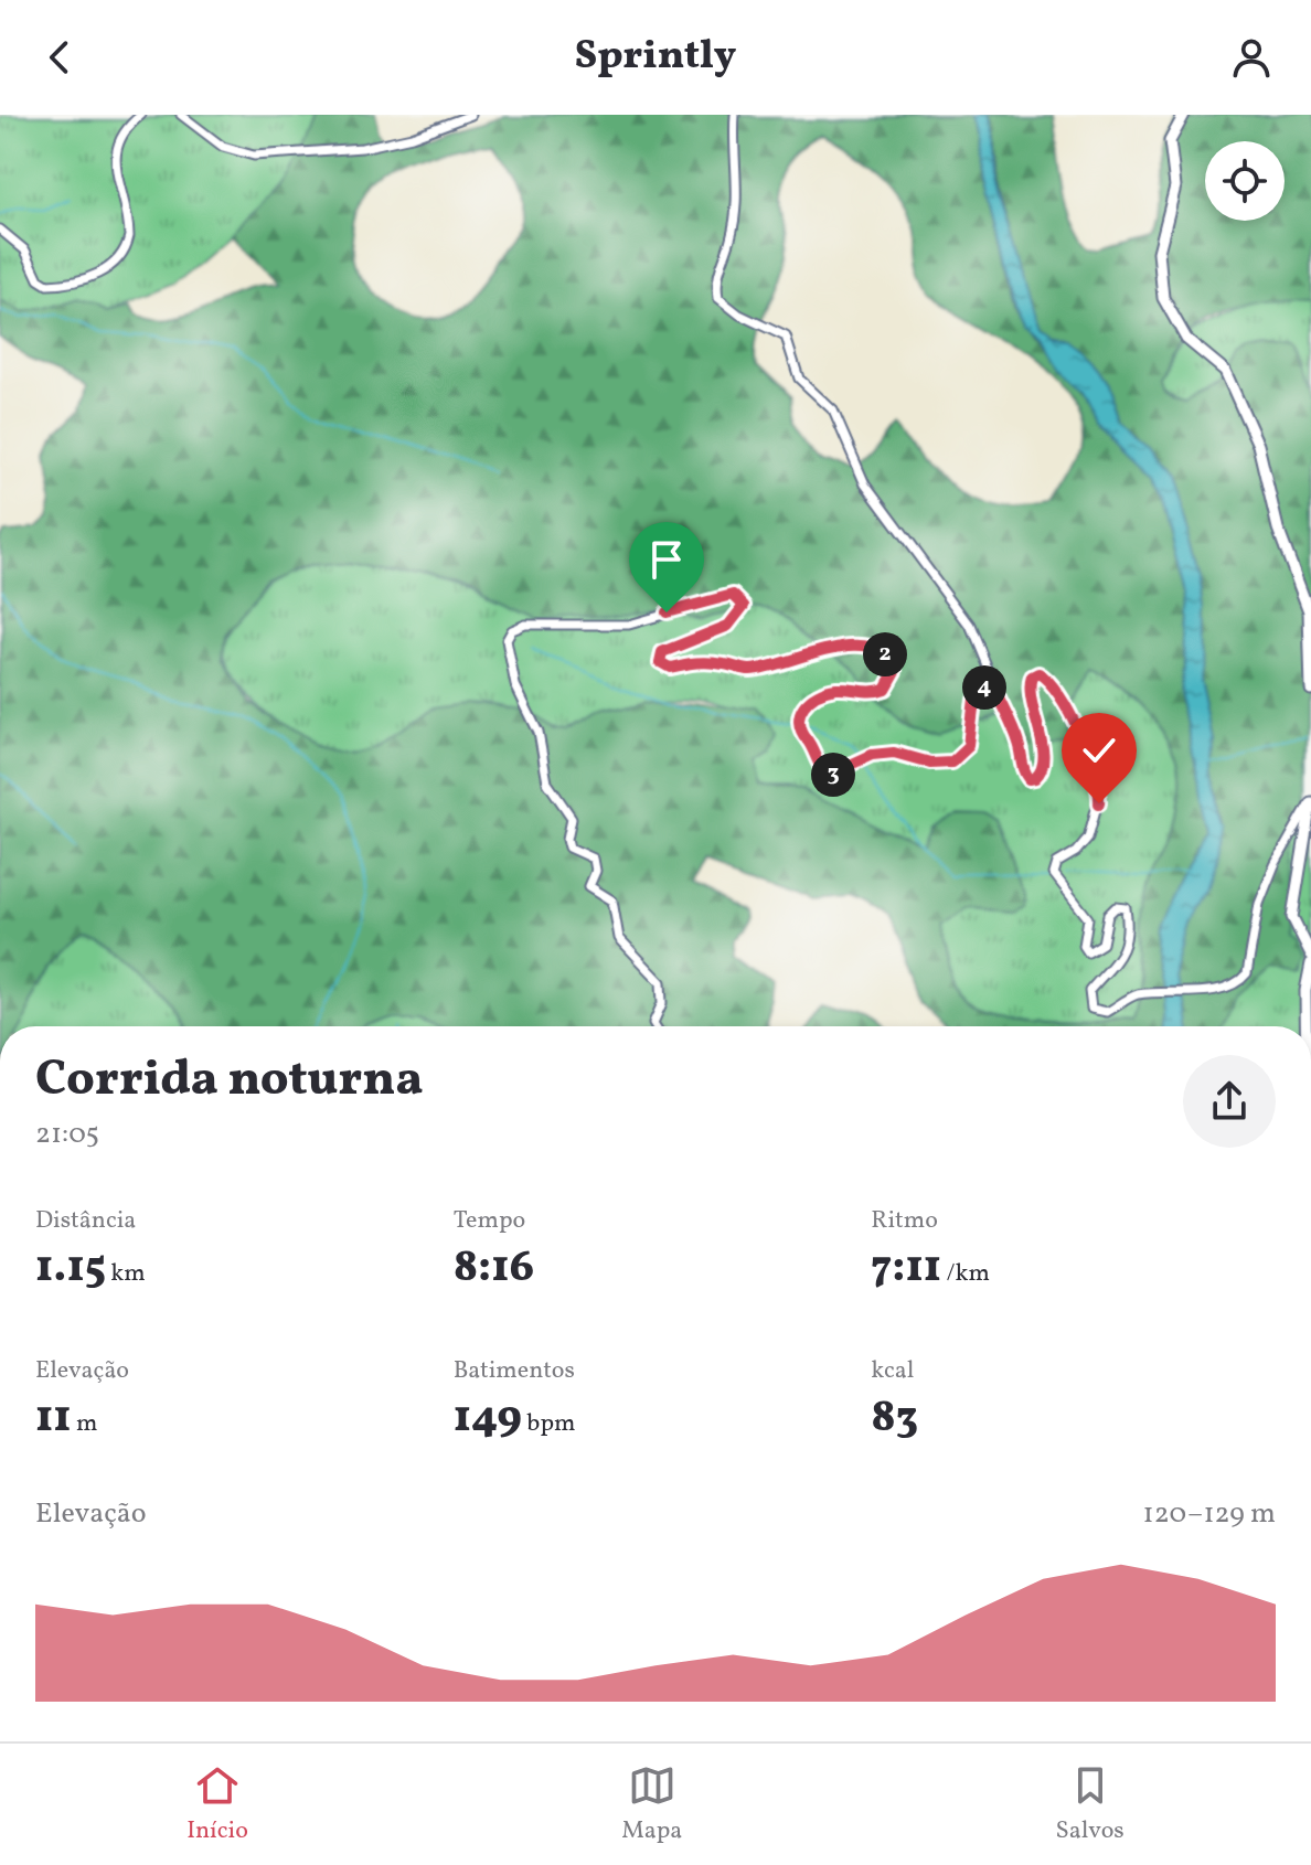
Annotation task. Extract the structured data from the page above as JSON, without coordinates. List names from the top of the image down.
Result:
{
  "page": {
    "header": "Sprintly",
    "pins": ["2", "4", "3"],
    "heading": ["Corrida noturna", "21:05"],
    "stats": [
      ["Distância", "1.15 km"],
      ["Tempo", "8:16"],
      ["Ritmo", "7:11 /km"],
      ["Elevação", "11 m"],
      ["Batimentos", "149 bpm"],
      ["kcal", "83"]
    ],
    "chart": ["Elevação", "120–129 m"],
    "tabs": ["Início", "Mapa", "Salvos"]
  }
}
